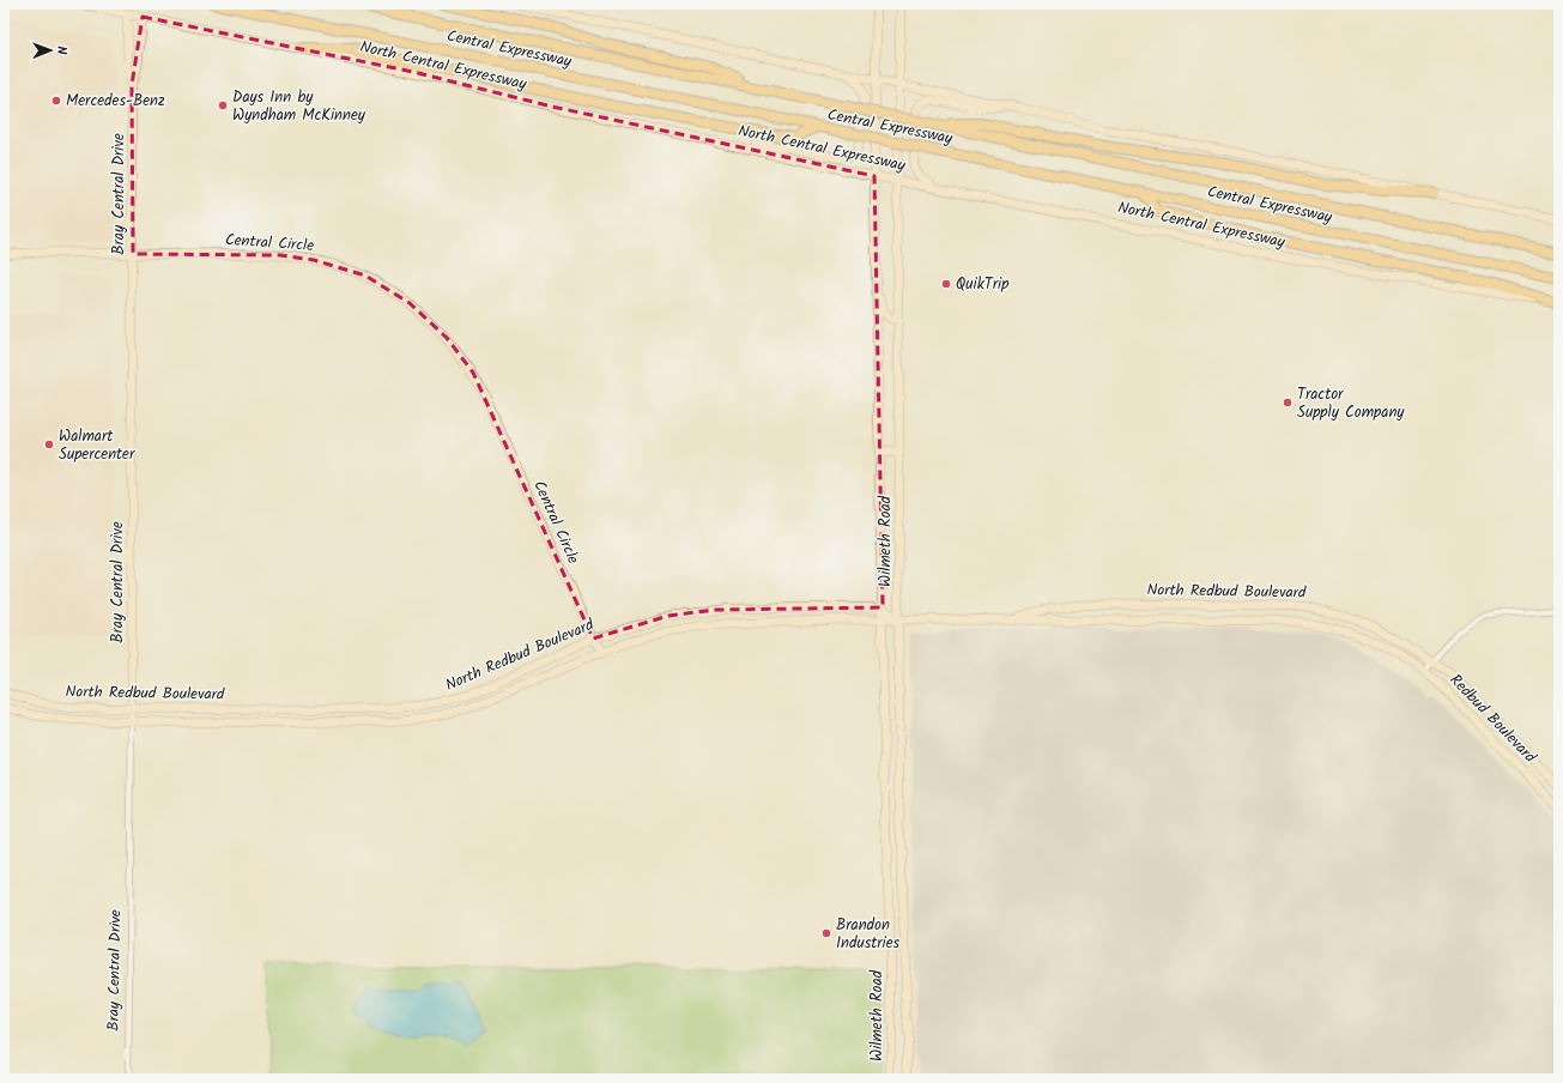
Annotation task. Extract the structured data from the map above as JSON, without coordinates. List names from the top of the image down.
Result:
{
  "streets": {
    "highway": ["Central Expressway"],
    "main road": [
      "North Central Expressway",
      "Bray Central Drive",
      "Central Circle",
      "Wilmeth Road",
      "North Redbud Boulevard",
      "Redbud Boulevard"
    ]
  },
  "crossings": [
    ["North Central Expressway", "Bray Central Drive"],
    ["North Central Expressway", "Wilmeth Road"],
    ["Bray Central Drive", "Central Circle"],
    ["Bray Central Drive", "North Redbud Boulevard"],
    ["Central Circle", "North Redbud Boulevard"],
    ["Wilmeth Road", "North Redbud Boulevard"],
    ["North Redbud Boulevard", "Redbud Boulevard"]
  ],
  "places": [
    "Mercedes-Benz",
    "Days Inn by Wyndham McKinney",
    "QuikTrip",
    "Tractor Supply Company",
    "Walmart Supercenter",
    "Brandon Industries"
  ],
  "north": "right"
}
